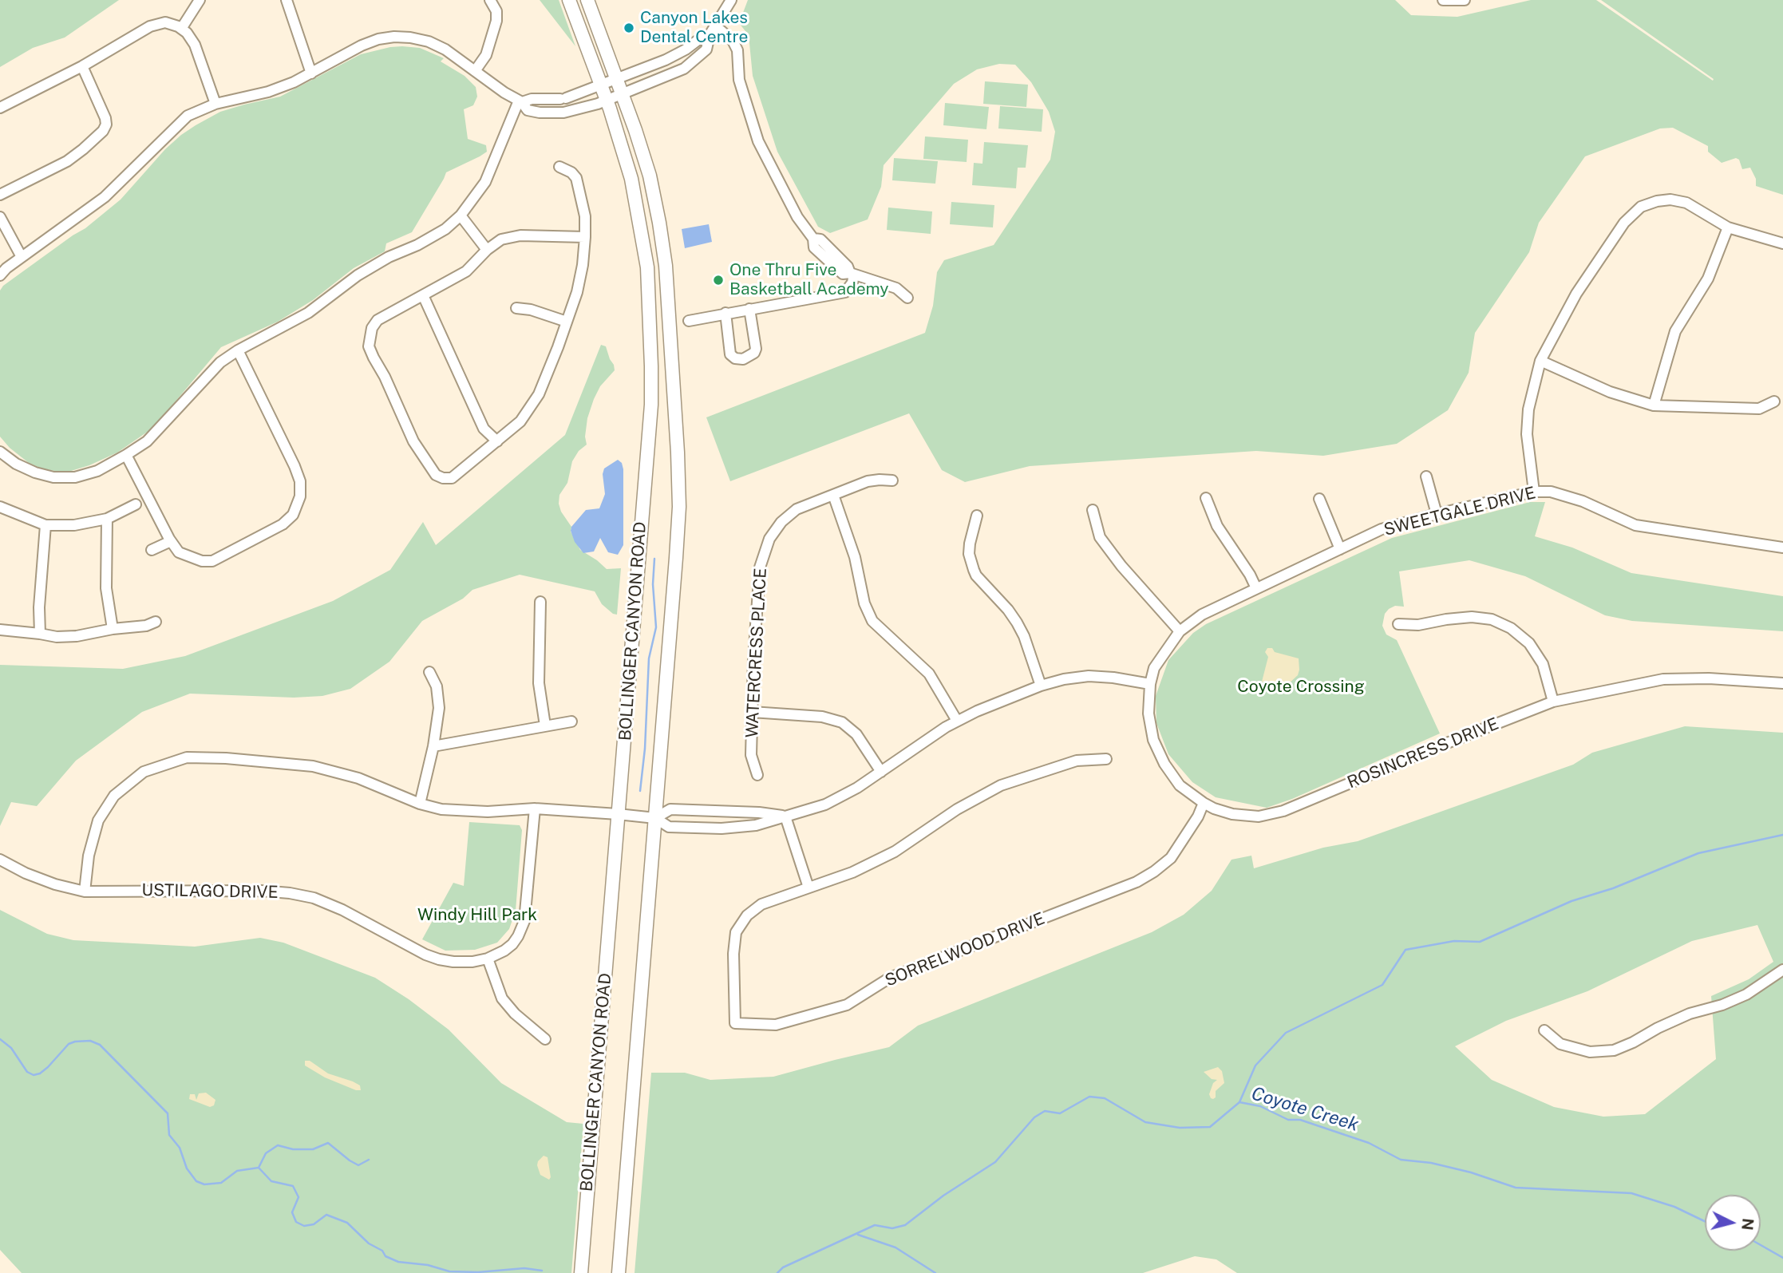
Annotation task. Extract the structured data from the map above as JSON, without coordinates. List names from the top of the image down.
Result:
{
  "streets": {
    "main road": ["BOLLINGER CANYON ROAD"],
    "street": [
      "SWEETGALE DRIVE",
      "WATERCRESS PLACE",
      "ROSINCRESS DRIVE",
      "USTILAGO DRIVE",
      "SORRELWOOD DRIVE"
    ]
  },
  "crossings": [
    ["SWEETGALE DRIVE", "ROSINCRESS DRIVE"],
    ["ROSINCRESS DRIVE", "SORRELWOOD DRIVE"]
  ],
  "water": ["Coyote Creek"],
  "parks": ["Coyote Crossing", "Windy Hill Park"],
  "places": ["Canyon Lakes Dental Centre", "One Thru Five Basketball Academy"],
  "north": "right"
}
